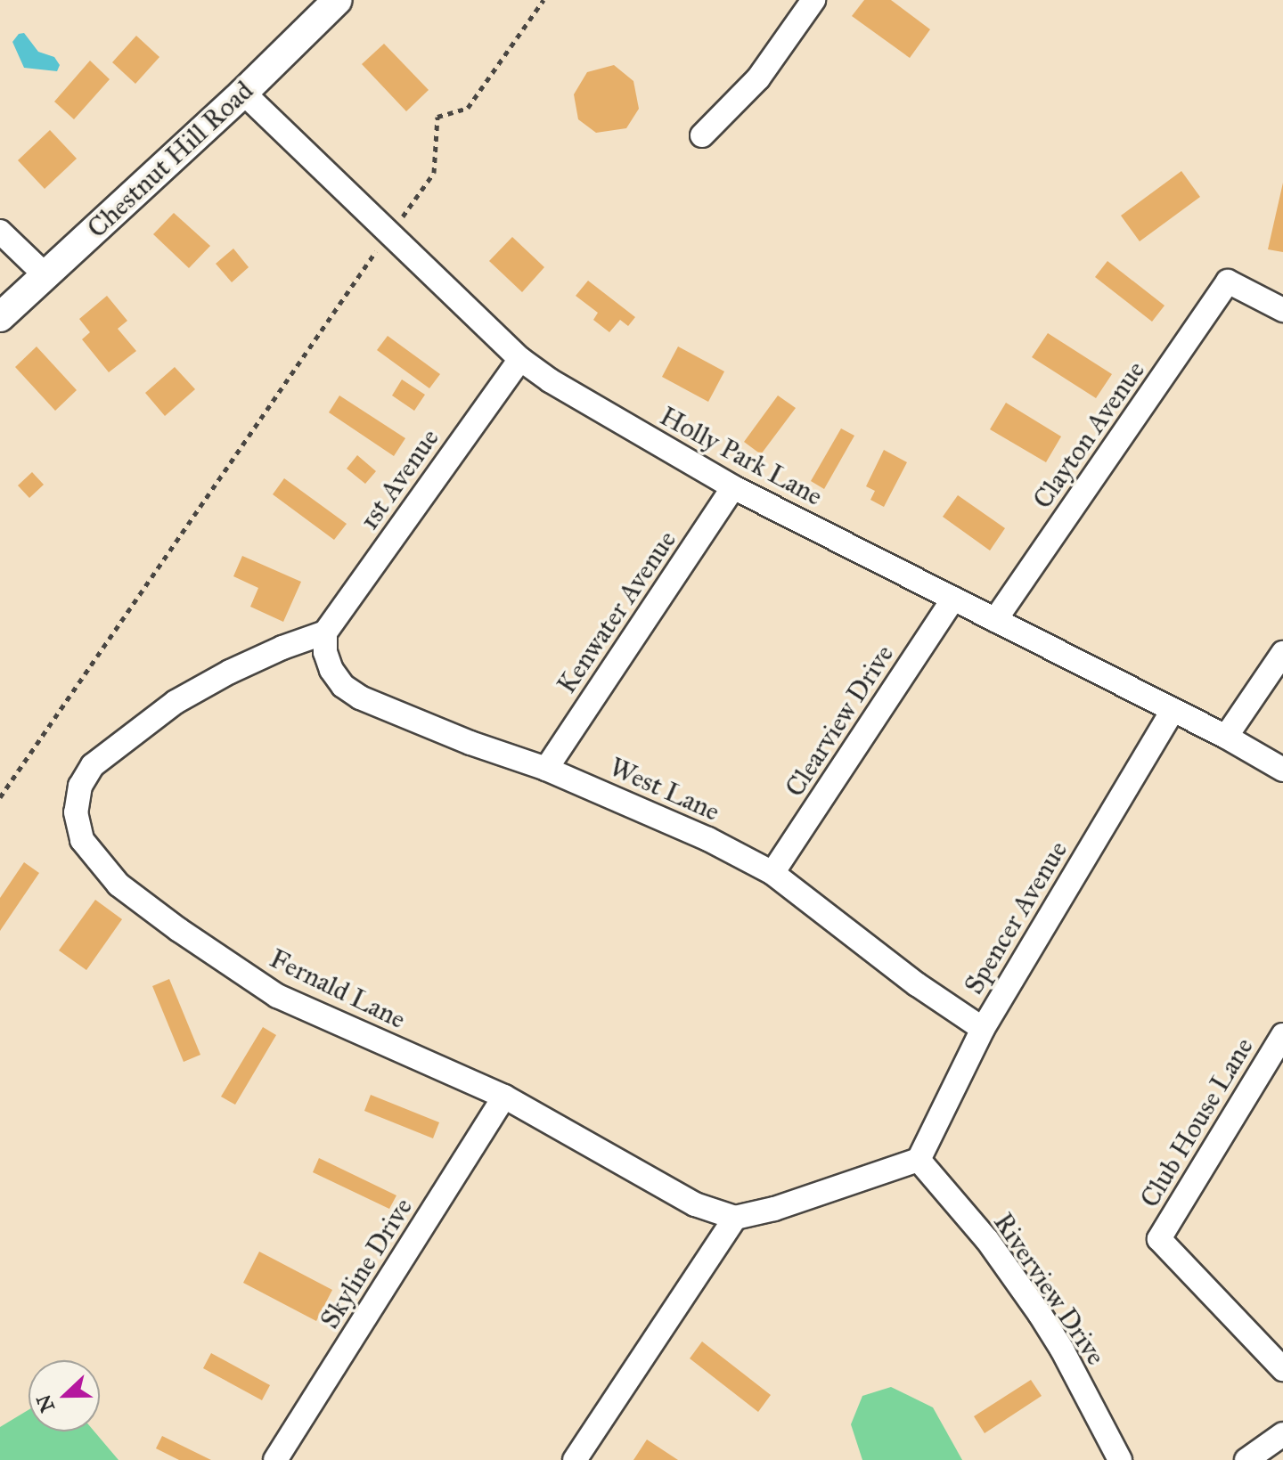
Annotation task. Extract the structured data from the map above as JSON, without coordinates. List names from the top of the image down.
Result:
{
  "streets": {
    "street": [
      "Chestnut Hill Road",
      "Clayton Avenue",
      "Holly Park Lane",
      "1st Avenue",
      "Kenwater Avenue",
      "Clearview Drive",
      "West Lane",
      "Spencer Avenue",
      "Fernald Lane",
      "Club House Lane",
      "Skyline Drive",
      "Riverview Drive"
    ]
  },
  "crossings": [
    ["Chestnut Hill Road", "Holly Park Lane"],
    ["Clayton Avenue", "Holly Park Lane"],
    ["Holly Park Lane", "1st Avenue"],
    ["Holly Park Lane", "Kenwater Avenue"],
    ["Holly Park Lane", "Clearview Drive"],
    ["Holly Park Lane", "Spencer Avenue"],
    ["1st Avenue", "West Lane"],
    ["1st Avenue", "Fernald Lane"],
    ["Kenwater Avenue", "West Lane"],
    ["Clearview Drive", "West Lane"],
    ["West Lane", "Spencer Avenue"],
    ["West Lane", "Fernald Lane"],
    ["Spencer Avenue", "Riverview Drive"],
    ["Fernald Lane", "Skyline Drive"]
  ],
  "north": "left"
}
